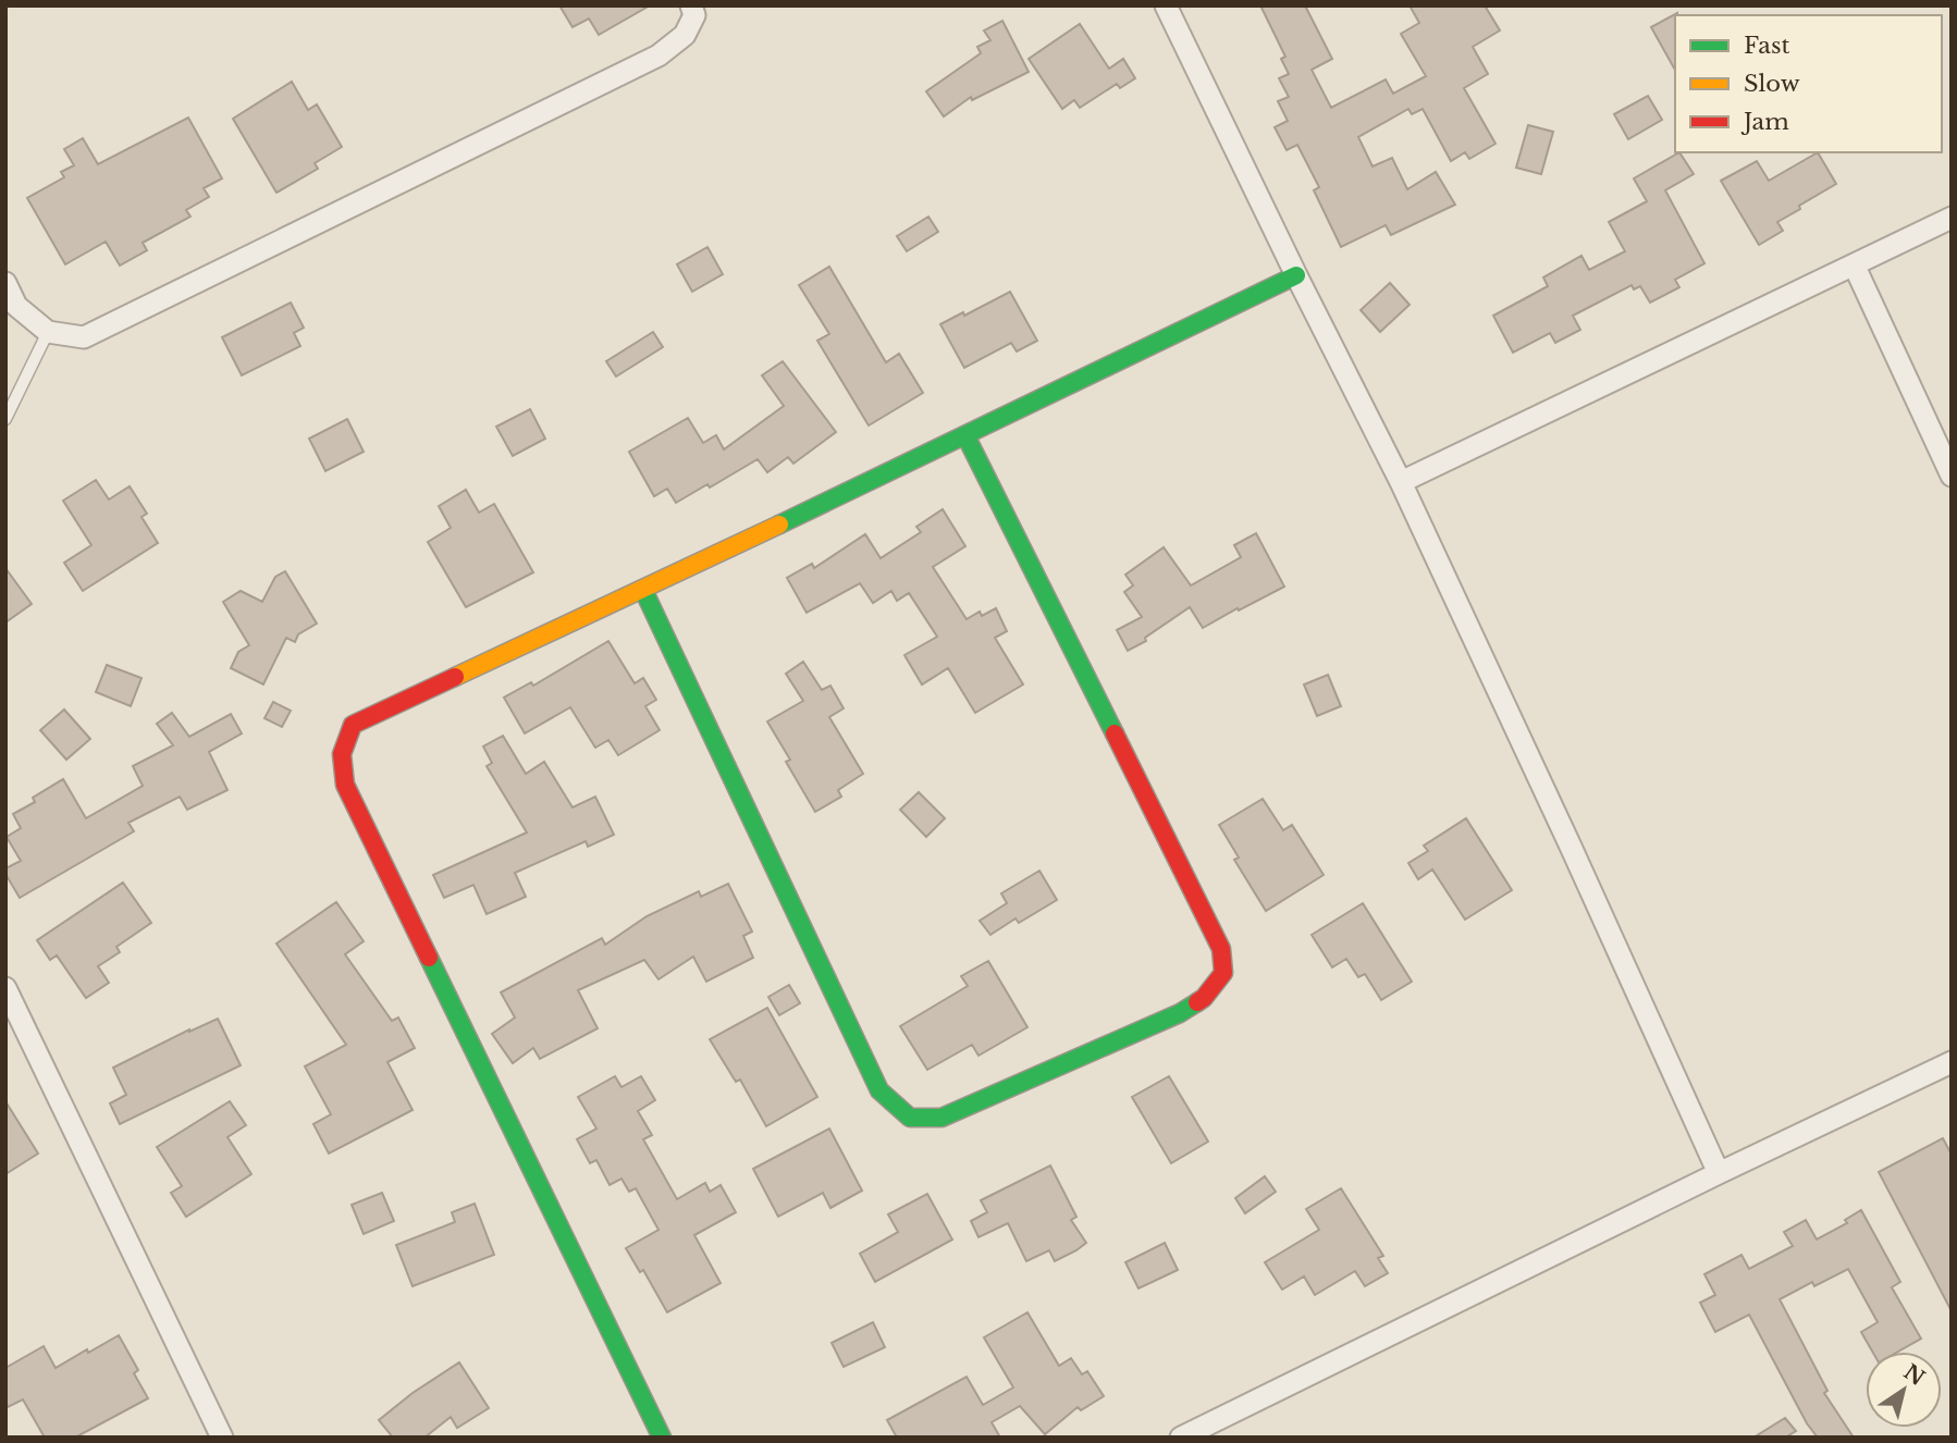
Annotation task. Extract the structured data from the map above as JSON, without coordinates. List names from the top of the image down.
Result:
{
  "legend": ["Fast", "Slow", "Jam"],
  "north": "top right"
}
